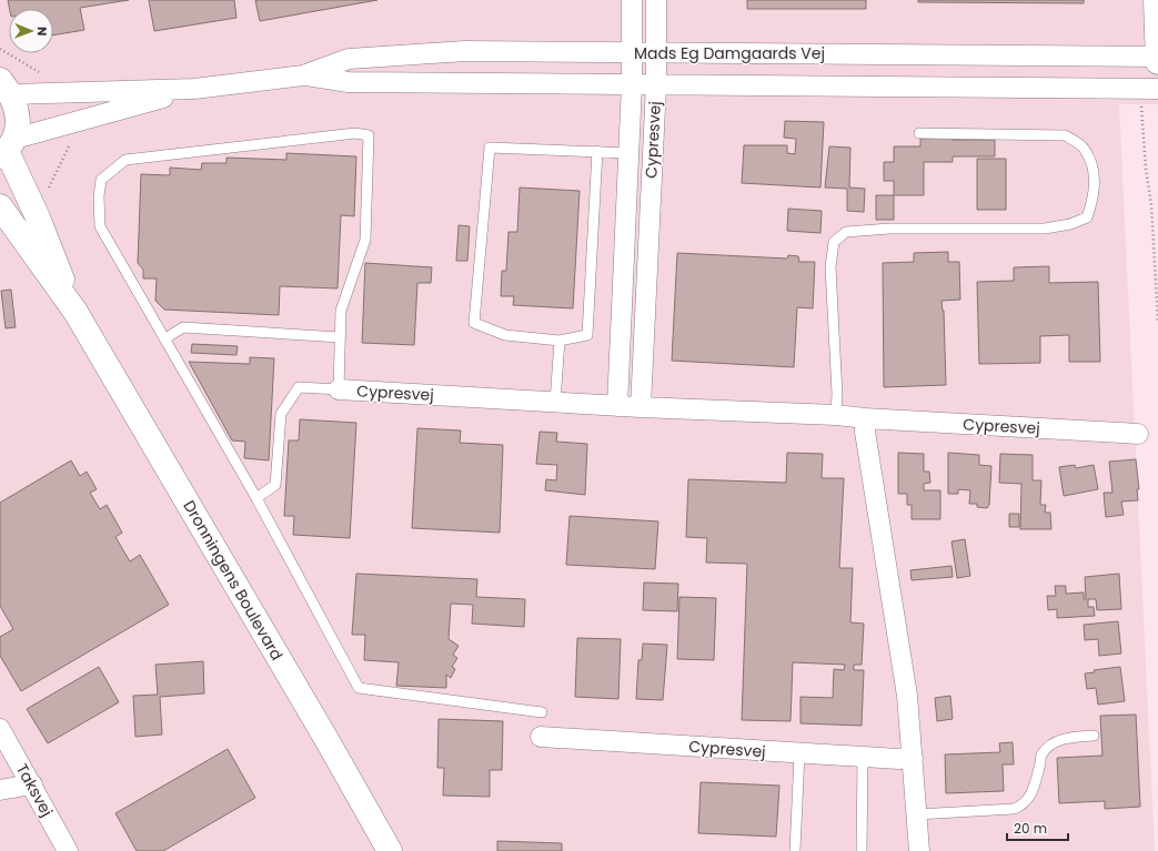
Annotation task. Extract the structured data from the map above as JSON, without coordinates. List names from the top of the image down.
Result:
{
  "streets": {
    "main road": ["Dronningens Boulevard"],
    "street": ["Mads Eg Damgaards Vej", "Cypresvej", "Taksvej"]
  },
  "crossings": [
    ["Mads Eg Damgaards Vej", "Cypresvej"],
    ["Mads Eg Damgaards Vej", "Dronningens Boulevard"]
  ],
  "scale_bar": "20 m",
  "north": "right"
}
